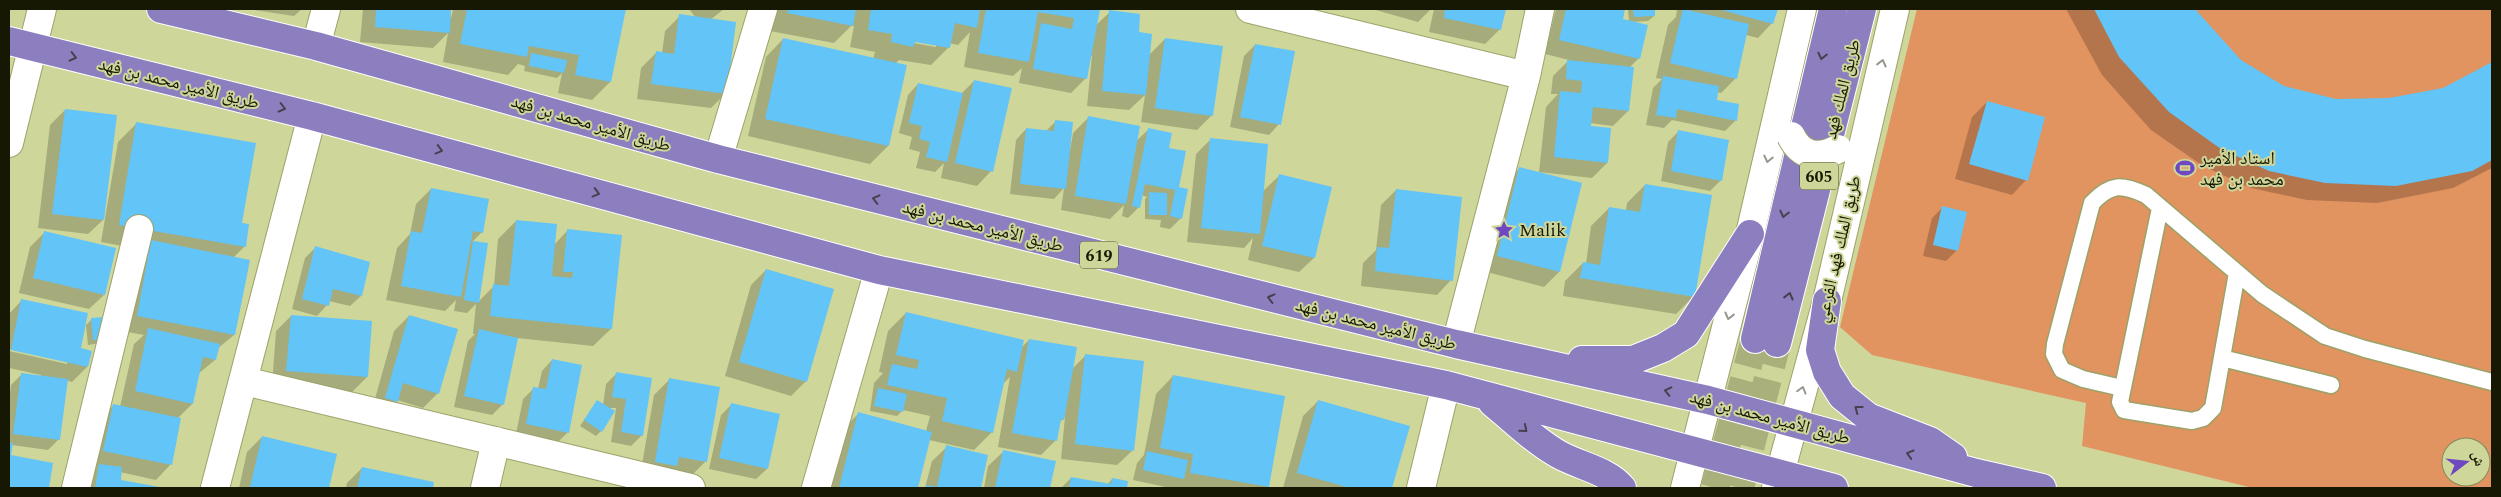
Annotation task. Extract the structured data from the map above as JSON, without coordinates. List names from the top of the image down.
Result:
{
  "streets": {
    "highway": [
      "طريق الأمير محمد بن فهد",
      "طريق الملك فهد",
      "605",
      "619"
    ],
    "street": ["طريق الملك فهد الفرعي"]
  },
  "crossings": [
    ["طريق الأمير محمد بن فهد", "طريق الملك فهد الفرعي"]
  ],
  "places": {
    "sports": ["استاد الأمير محمد بن فهد"],
    "place": ["Malik"]
  },
  "north": "right"
}
